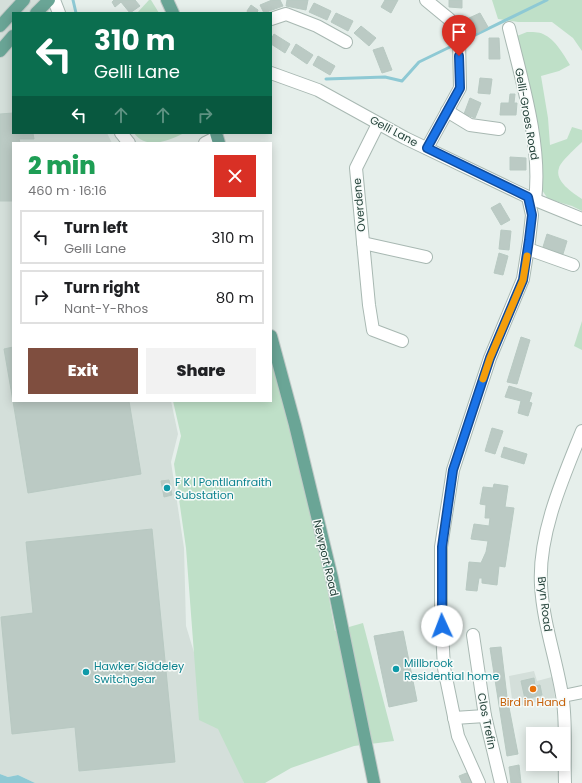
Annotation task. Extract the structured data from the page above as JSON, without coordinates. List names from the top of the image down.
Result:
{
  "streets": {
    "main road": ["Newport Road"],
    "street": [
      "Gelli-Groes Road",
      "Gelli Lane",
      "Overdene",
      "Bryn Road",
      "Clos Trefin"
    ]
  },
  "crossings": [
    ["Gelli-Groes Road", "Gelli Lane"],
    ["Gelli Lane", "Overdene"]
  ],
  "places": [
    "F K I Pontllanfraith Substation",
    "Millbrook Residential home",
    "Hawker Siddeley Switchgear",
    "Bird in Hand"
  ],
  "page": {
    "turn": ["310 m", "Gelli Lane"],
    "heading": ["2 min", "460 m · 16:16"],
    "list": [
      {
        "name": "Turn left",
        "note": "Gelli Lane",
        "value": "310 m"
      },
      {
        "name": "Turn right",
        "note": "Nant-Y-Rhos",
        "value": "80 m"
      }
    ],
    "buttons": ["Exit", "Share"]
  }
}
